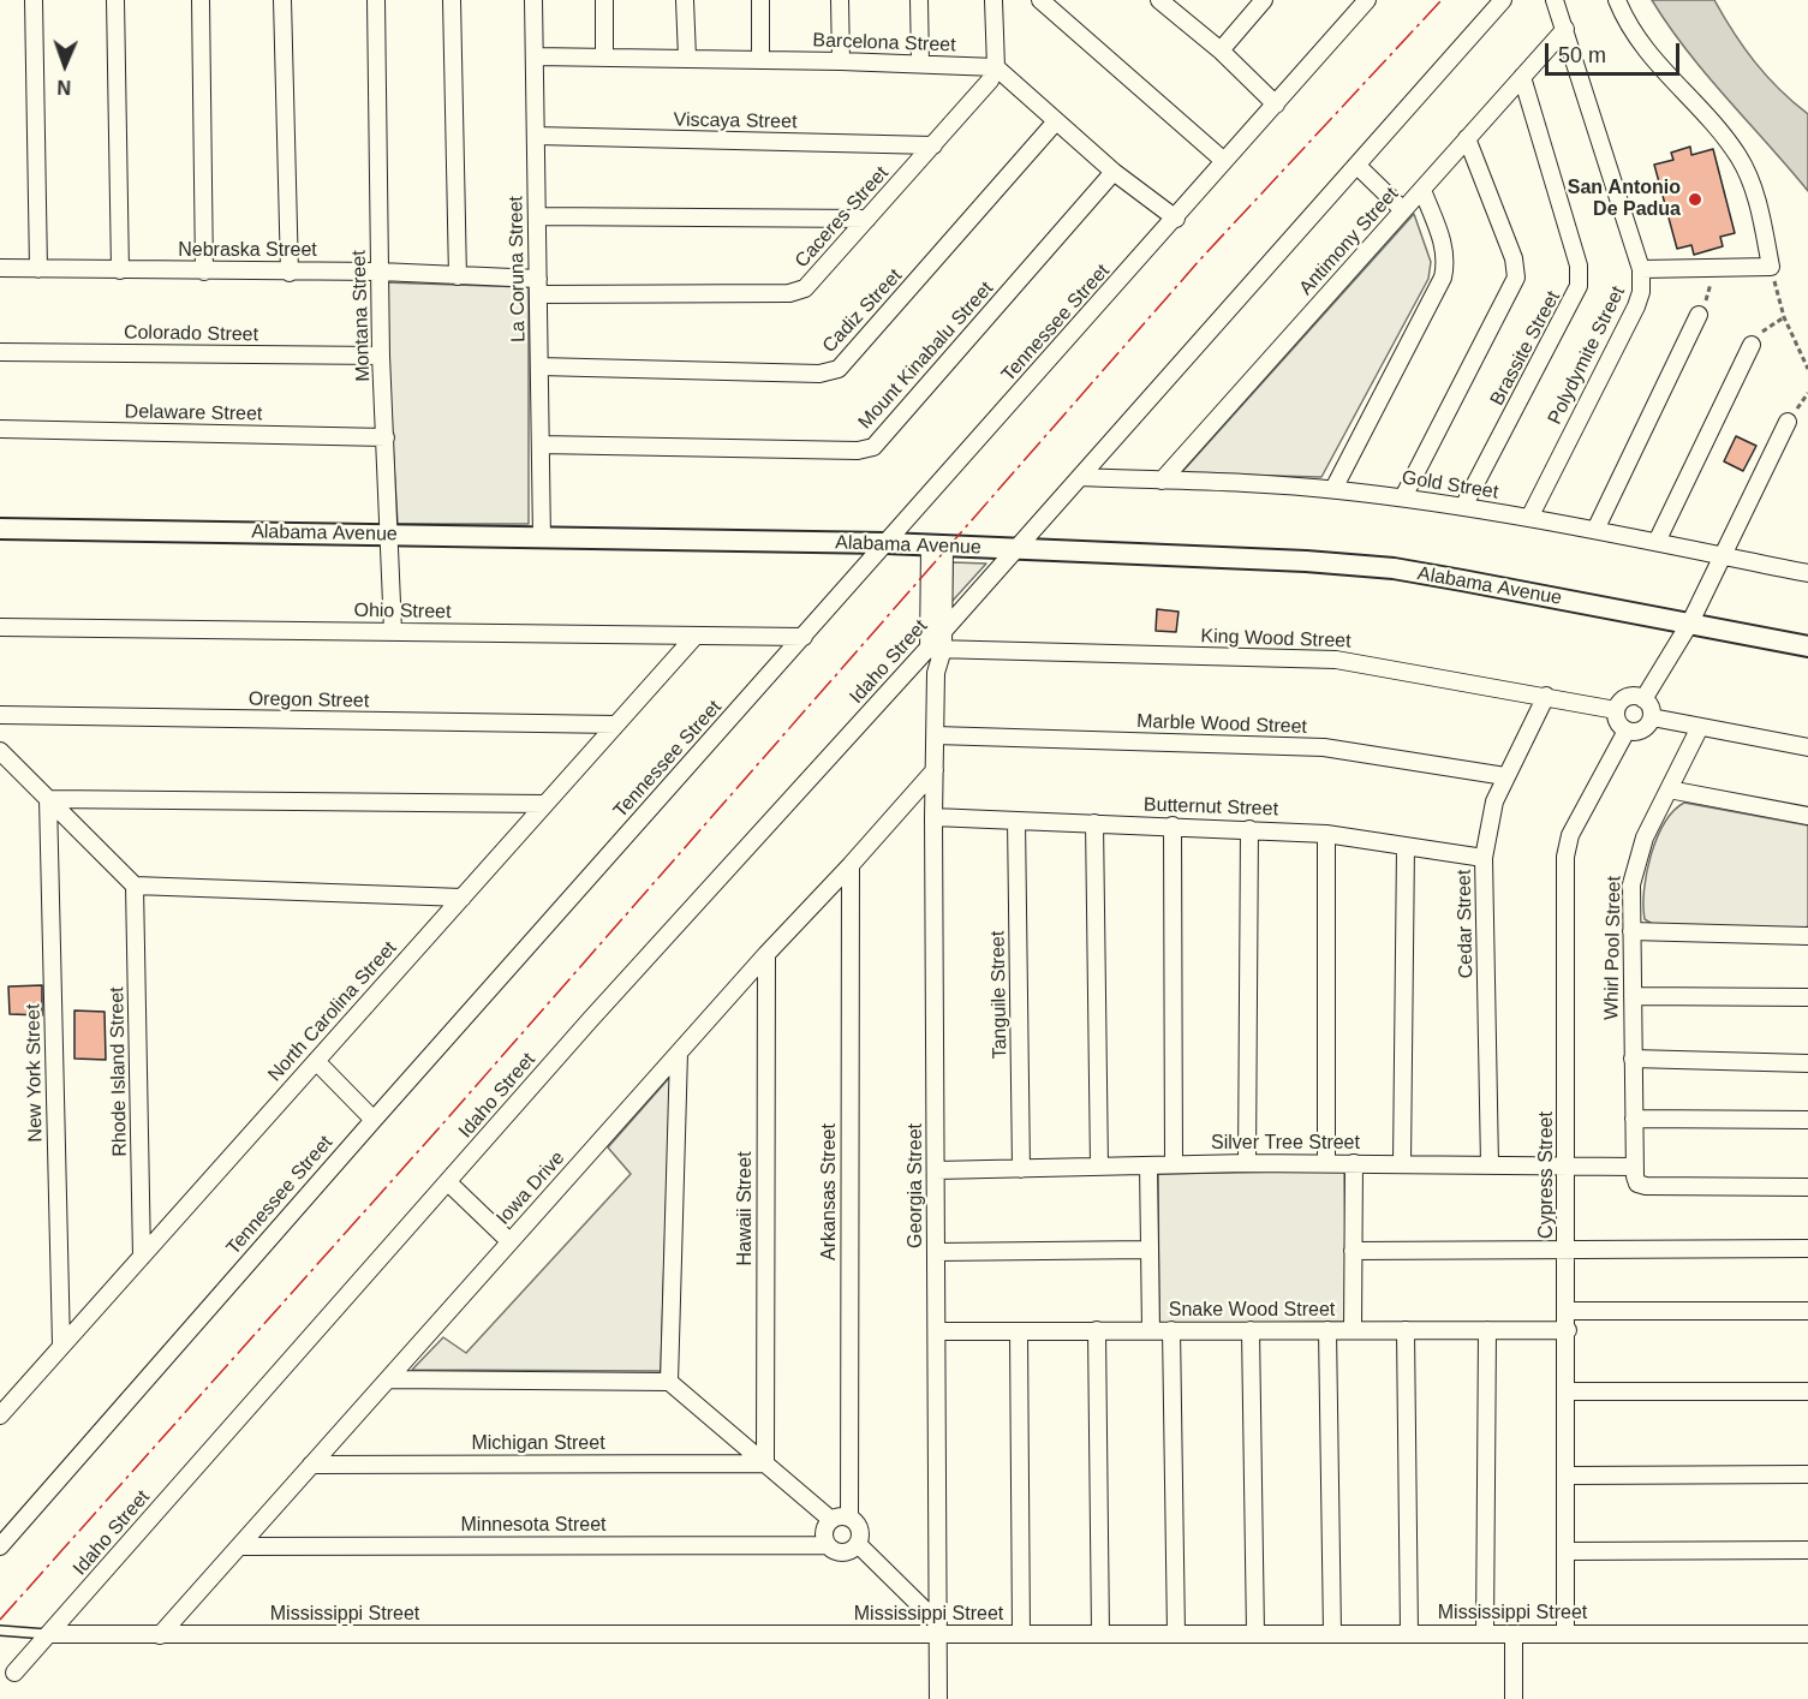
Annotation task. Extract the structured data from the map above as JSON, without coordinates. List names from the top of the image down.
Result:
{
  "streets": {
    "street": [
      "Barcelona Street",
      "Viscaya Street",
      "Caceres Street",
      "Antimony Street",
      "Nebraska Street",
      "La Coruna Street",
      "Cadiz Street",
      "Montana Street",
      "Tennessee Street",
      "Colorado Street",
      "Brassite Street",
      "Mount Kinabalu Street",
      "Polydymite Street",
      "Delaware Street",
      "Gold Street",
      "Alabama Avenue",
      "Ohio Street",
      "King Wood Street",
      "Idaho Street",
      "Oregon Street",
      "Marble Wood Street",
      "Butternut Street",
      "Cedar Street",
      "Whirl Pool Street",
      "Tanguile Street",
      "North Carolina Street",
      "Rhode Island Street",
      "New York Street",
      "Silver Tree Street",
      "Cypress Street",
      "Georgia Street",
      "Iowa Drive",
      "Arkansas Street",
      "Hawaii Street",
      "Snake Wood Street",
      "Michigan Street",
      "Minnesota Street",
      "Mississippi Street"
    ]
  },
  "crossings": [
    ["Barcelona Street", "Caceres Street"],
    ["Barcelona Street", "La Coruna Street"],
    ["Viscaya Street", "Caceres Street"],
    ["Viscaya Street", "La Coruna Street"],
    ["Caceres Street", "Nebraska Street"],
    ["Caceres Street", "La Coruna Street"],
    ["Antimony Street", "Brassite Street"],
    ["Antimony Street", "Polydymite Street"],
    ["Antimony Street", "Gold Street"],
    ["Nebraska Street", "La Coruna Street"],
    ["Nebraska Street", "Montana Street"],
    ["La Coruna Street", "Cadiz Street"],
    ["La Coruna Street", "Mount Kinabalu Street"],
    ["La Coruna Street", "Alabama Avenue"],
    ["Montana Street", "Colorado Street"],
    ["Montana Street", "Delaware Street"],
    ["Montana Street", "Alabama Avenue"],
    ["Montana Street", "Ohio Street"],
    ["Tennessee Street", "Alabama Avenue"],
    ["Tennessee Street", "Ohio Street"],
    ["Brassite Street", "Gold Street"],
    ["Polydymite Street", "Gold Street"],
    ["Gold Street", "Idaho Street"],
    ["Alabama Avenue", "Idaho Street"],
    ["Alabama Avenue", "Georgia Street"],
    ["Ohio Street", "North Carolina Street"],
    ["King Wood Street", "Idaho Street"],
    ["King Wood Street", "Cedar Street"],
    ["King Wood Street", "Cypress Street"],
    ["King Wood Street", "Georgia Street"],
    ["Idaho Street", "Georgia Street"],
    ["Idaho Street", "Mississippi Street"],
    ["Oregon Street", "North Carolina Street"],
    ["Marble Wood Street", "Cedar Street"],
    ["Marble Wood Street", "Georgia Street"],
    ["Butternut Street", "Cedar Street"],
    ["Butternut Street", "Tanguile Street"],
    ["Butternut Street", "Georgia Street"],
    ["Cedar Street", "Silver Tree Street"],
    ["Whirl Pool Street", "Silver Tree Street"],
    ["Tanguile Street", "Silver Tree Street"],
    ["North Carolina Street", "Rhode Island Street"],
    ["North Carolina Street", "New York Street"],
    ["Silver Tree Street", "Cypress Street"],
    ["Silver Tree Street", "Georgia Street"],
    ["Cypress Street", "Snake Wood Street"],
    ["Cypress Street", "Mississippi Street"],
    ["Georgia Street", "Iowa Drive"],
    ["Georgia Street", "Snake Wood Street"],
    ["Georgia Street", "Mississippi Street"],
    ["Iowa Drive", "Arkansas Street"],
    ["Iowa Drive", "Hawaii Street"],
    ["Iowa Drive", "Michigan Street"],
    ["Iowa Drive", "Minnesota Street"],
    ["Iowa Drive", "Mississippi Street"],
    ["Arkansas Street", "Minnesota Street"],
    ["Hawaii Street", "Michigan Street"]
  ],
  "places": ["San Antonio De Padua"],
  "scale_bar": "50 m",
  "north": "bottom"
}
